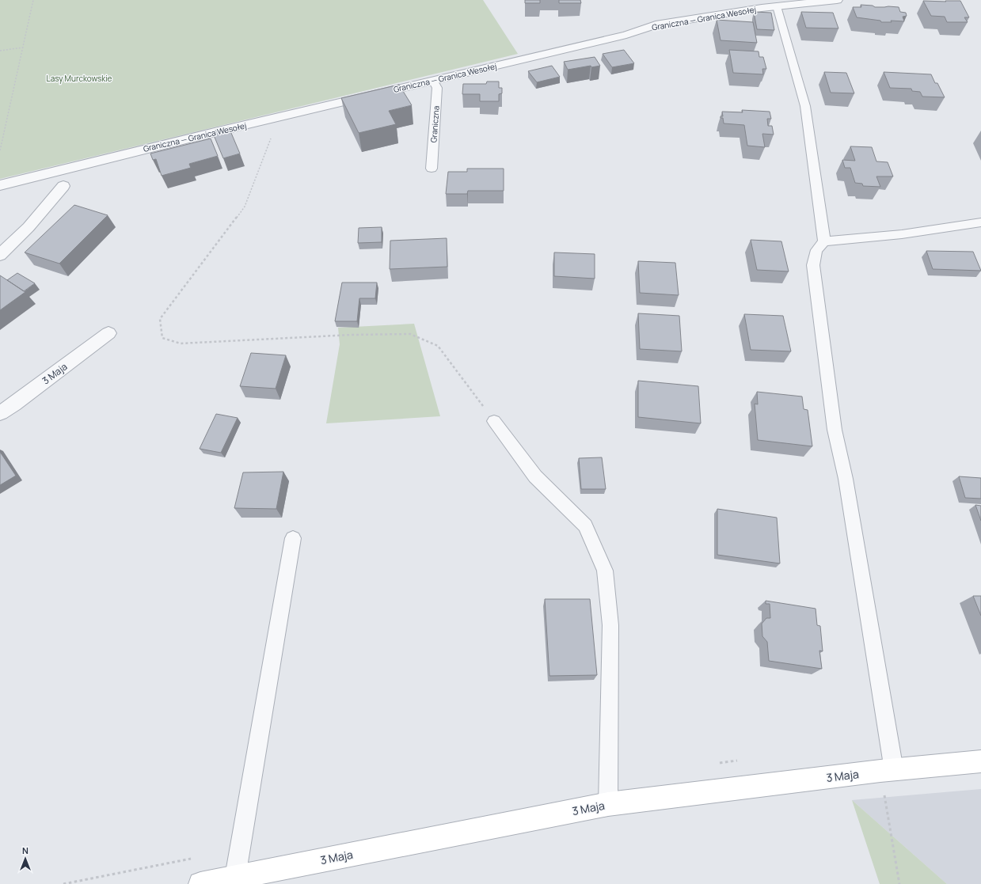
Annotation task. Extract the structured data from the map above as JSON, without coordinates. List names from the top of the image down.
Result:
{
  "streets": {
    "street": ["Graniczna — Granica Wesołej", "3 Maja"],
    "lane": ["Graniczna"]
  },
  "crossings": [
    ["Graniczna — Granica Wesołej", "Graniczna"]
  ],
  "parks": ["Lasy Murckowskie"],
  "north": "top"
}
